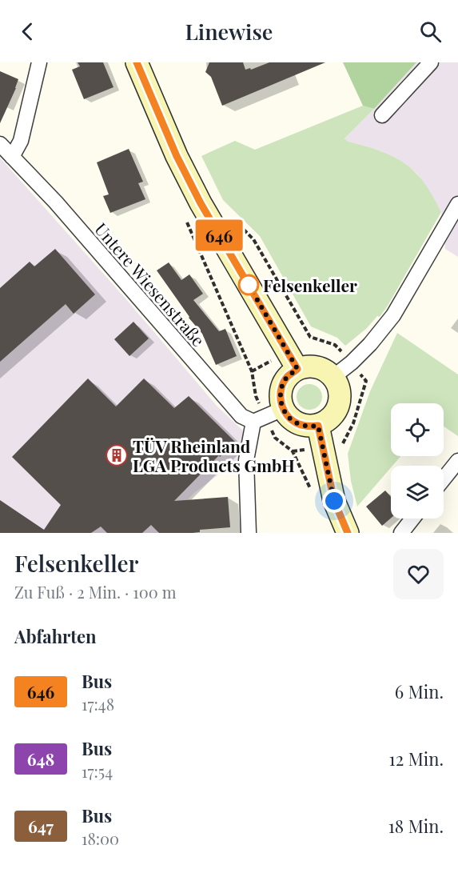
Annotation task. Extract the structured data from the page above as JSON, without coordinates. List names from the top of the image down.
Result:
{
  "streets": {
    "street": ["Untere Wiesenstraße"]
  },
  "places": {
    "other": ["Felsenkeller"],
    "building": ["TÜV Rheinland LGA Products GmbH"]
  },
  "lines": ["bus line 646"],
  "page": {
    "header": "Linewise",
    "on_map": "646",
    "heading": [
      ["Felsenkeller", "Zu Fuß · 2 Min. · 100 m"],
      "Abfahrten"
    ],
    "list": [
      {
        "mark": "646",
        "name": "Bus",
        "note": "17:48",
        "value": "6 Min."
      },
      {
        "mark": "648",
        "name": "Bus",
        "note": "17:54",
        "value": "12 Min."
      },
      {
        "mark": "647",
        "name": "Bus",
        "note": "18:00",
        "value": "18 Min."
      }
    ]
  }
}
